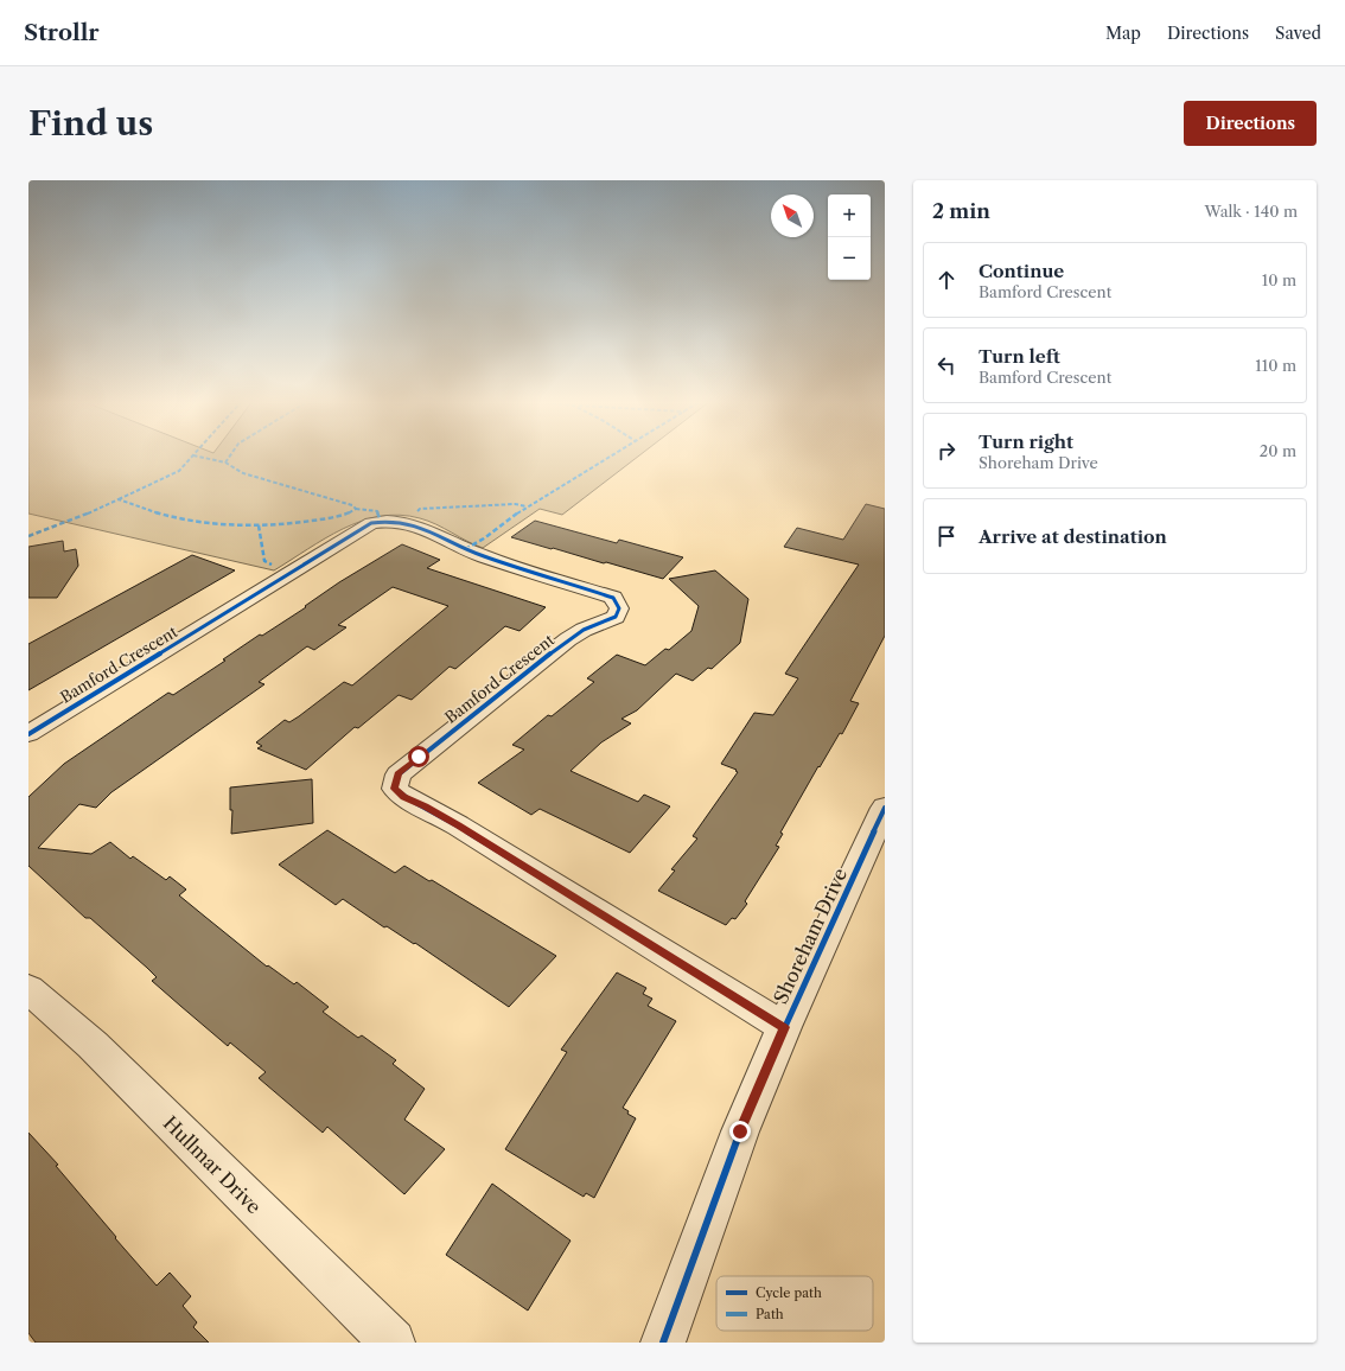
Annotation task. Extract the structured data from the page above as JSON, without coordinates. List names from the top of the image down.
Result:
{
  "streets": {
    "street": ["Bamford Crescent", "Shoreham Drive", "Hullmar Drive"]
  },
  "crossings": [
    ["Bamford Crescent", "Shoreham Drive"]
  ],
  "legend": ["Cycle path", "Path"],
  "north": "top left",
  "page": {
    "header": "Strollr",
    "nav": ["Map", "Directions", "Saved"],
    "buttons": "Directions",
    "title": "Find us",
    "heading": ["2 min", "Walk · 140 m"],
    "map_buttons": ["+", "−"],
    "list": [
      ["Continue", "Bamford Crescent", "10 m"],
      ["Turn left", "Bamford Crescent", "110 m"],
      ["Turn right", "Shoreham Drive", "20 m"],
      "Arrive at destination"
    ]
  }
}
